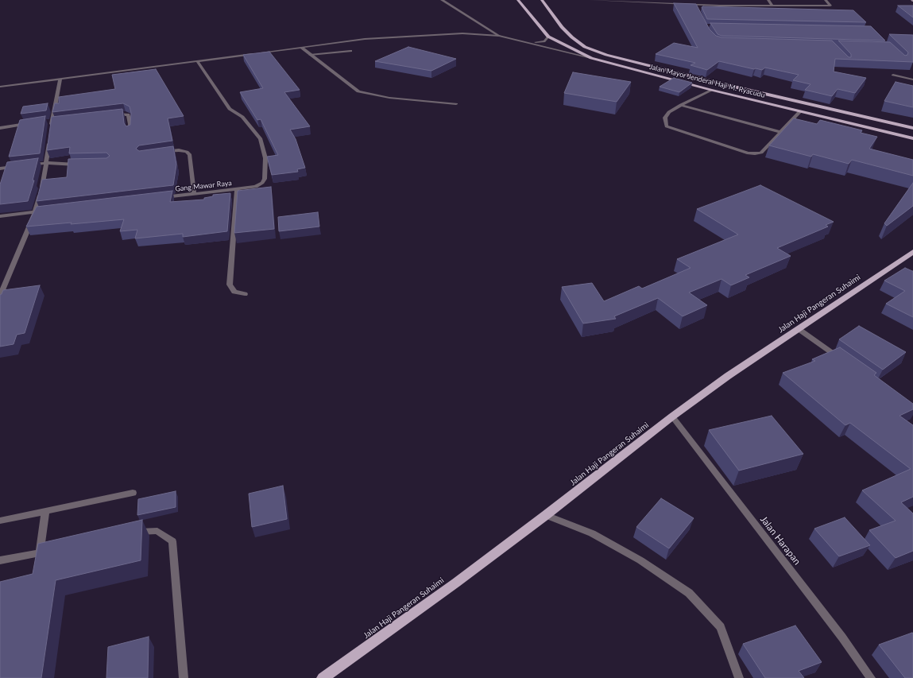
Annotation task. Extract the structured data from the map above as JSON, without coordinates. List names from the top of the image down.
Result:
{
  "streets": {
    "main road": ["Jalan Mayor Jenderal Haji M. Ryacudu", "Jalan Haji Pangeran Suhaimi"],
    "street": ["Gang Mawar Raya", "Jalan Harapan"]
  },
  "crossings": [
    ["Jalan Haji Pangeran Suhaimi", "Jalan Harapan"]
  ]
}
